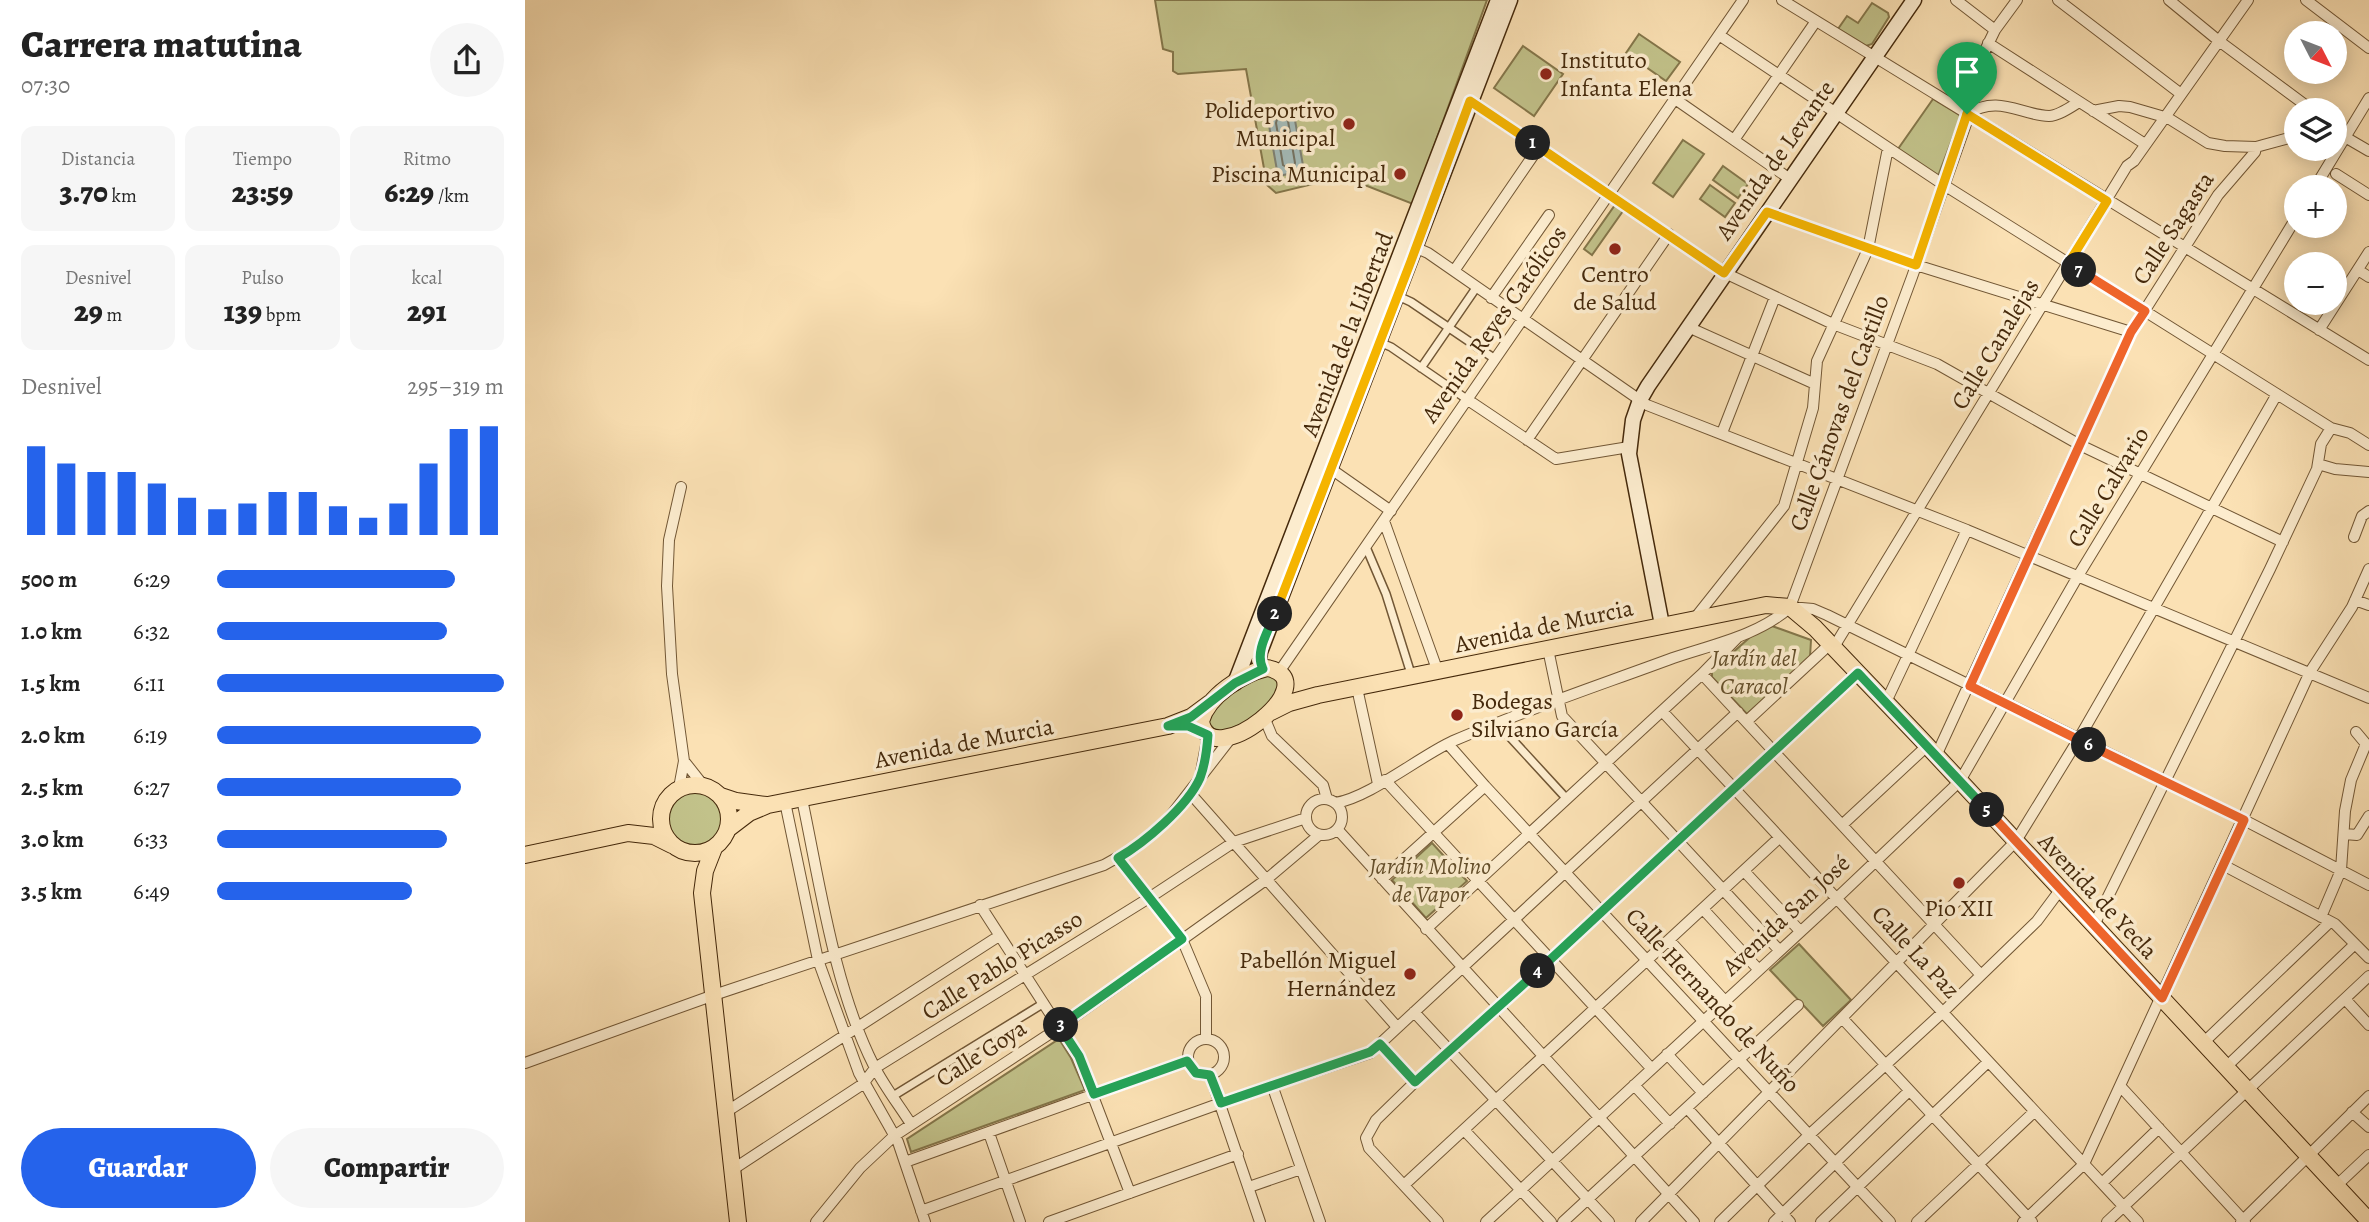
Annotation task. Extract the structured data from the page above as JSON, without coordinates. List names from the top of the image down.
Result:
{
  "streets": {
    "main road": [
      "Avenida de Levante",
      "Avenida de la Libertad",
      "Avenida de Murcia",
      "Avenida de Yecla"
    ],
    "street": [
      "Calle Sagasta",
      "Avenida Reyes Católicos",
      "Calle Canalejas",
      "Calle Cánovas del Castillo",
      "Calle Calvario",
      "Avenida San José",
      "Calle La Paz",
      "Calle Pablo Picasso",
      "Calle Hernando de Nuño",
      "Calle Goya"
    ]
  },
  "crossings": [
    ["Avenida de Levante", "Avenida de Murcia"],
    ["Calle Sagasta", "Avenida de Yecla"],
    ["Calle Canalejas", "Avenida de Yecla"],
    ["Calle Cánovas del Castillo", "Avenida de Murcia"],
    ["Calle Cánovas del Castillo", "Avenida de Yecla"],
    ["Calle Calvario", "Avenida de Yecla"],
    ["Calle Calvario", "Avenida San José"],
    ["Avenida de Murcia", "Avenida de Yecla"],
    ["Avenida de Yecla", "Avenida San José"],
    ["Avenida San José", "Calle La Paz"],
    ["Avenida San José", "Calle Hernando de Nuño"],
    ["Calle Pablo Picasso", "Calle Goya"]
  ],
  "parks": ["Jardín del Caracol", "Jardín Molino de Vapor"],
  "places": [
    "Instituto Infanta Elena",
    "Polideportivo Municipal",
    "Piscina Municipal",
    "Centro de Salud",
    "Bodegas Silviano García",
    "Pio XII",
    "Pabellón Miguel Hernández"
  ],
  "north": "bottom right",
  "page": {
    "heading": ["Carrera matutina", "07:30"],
    "map_buttons": ["+", "−"],
    "stats": [
      ["Distancia", "3.70 km"],
      ["Tiempo", "23:59"],
      ["Ritmo", "6:29 /km"],
      ["Desnivel", "29 m"],
      ["Pulso", "139 bpm"],
      ["kcal", "291"]
    ],
    "pins": [
      "1",
      "7",
      "2",
      "6",
      "5",
      "4",
      "3"
    ],
    "chart": ["Desnivel", "295–319 m"],
    "list": [
      {
        "name": "500 m",
        "note": "6:29"
      },
      {
        "name": "1.0 km",
        "note": "6:32"
      },
      {
        "name": "1.5 km",
        "note": "6:11"
      },
      {
        "name": "2.0 km",
        "note": "6:19"
      },
      {
        "name": "2.5 km",
        "note": "6:27"
      },
      {
        "name": "3.0 km",
        "note": "6:33"
      },
      {
        "name": "3.5 km",
        "note": "6:49"
      }
    ],
    "buttons": ["Guardar", "Compartir"]
  }
}
